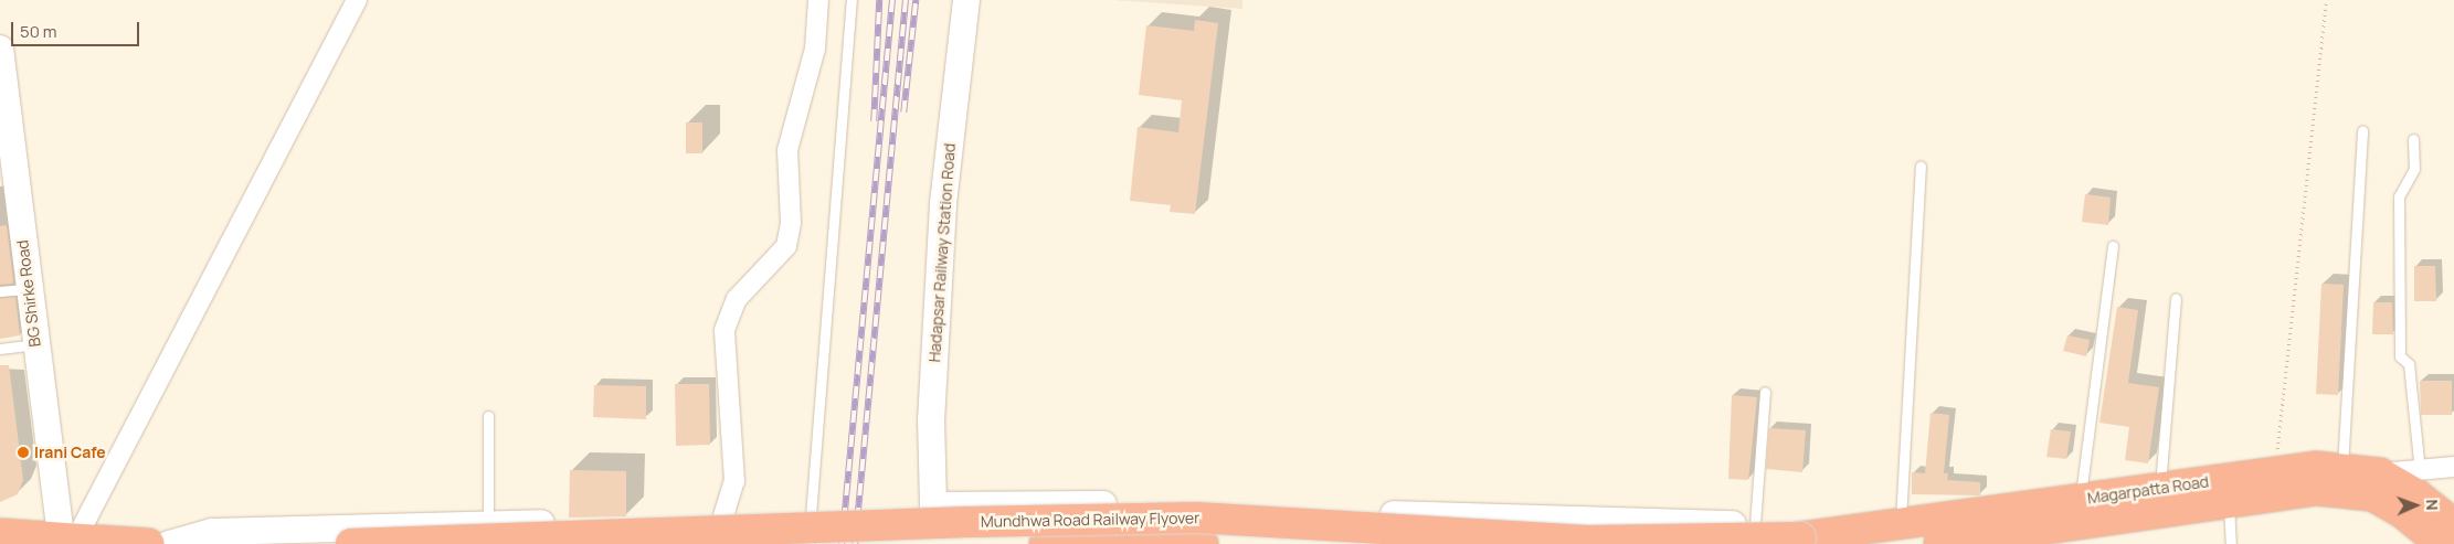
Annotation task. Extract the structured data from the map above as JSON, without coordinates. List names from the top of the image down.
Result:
{
  "streets": {
    "highway": ["Magarpatta Road", "Mundhwa Road Railway Flyover"],
    "street": ["Hadapsar Railway Station Road", "BG Shirke Road"]
  },
  "crossings": [
    ["Magarpatta Road", "Mundhwa Road Railway Flyover"]
  ],
  "places": ["Irani Cafe"],
  "scale_bar": "50 m",
  "north": "right"
}
